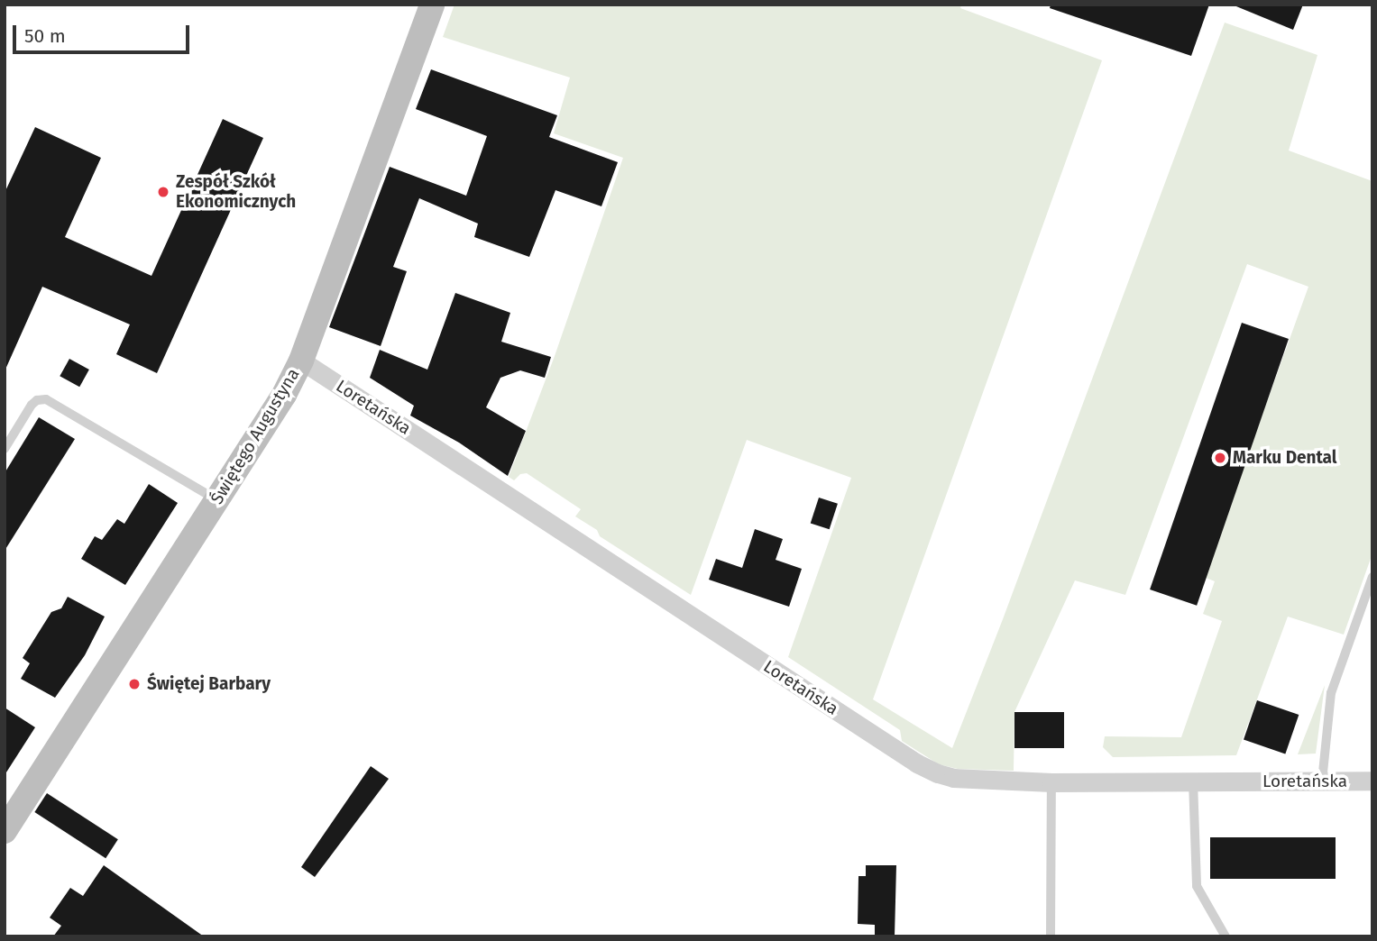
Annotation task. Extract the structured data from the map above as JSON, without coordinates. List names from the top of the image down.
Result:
{
  "streets": {
    "street": ["Loretańska", "Świętego Augustyna"]
  },
  "crossings": [
    ["Loretańska", "Świętego Augustyna"]
  ],
  "places": ["Zespół Szkół Ekonomicznych", "Marku Dental", "Świętej Barbary"],
  "scale_bar": "50 m"
}
